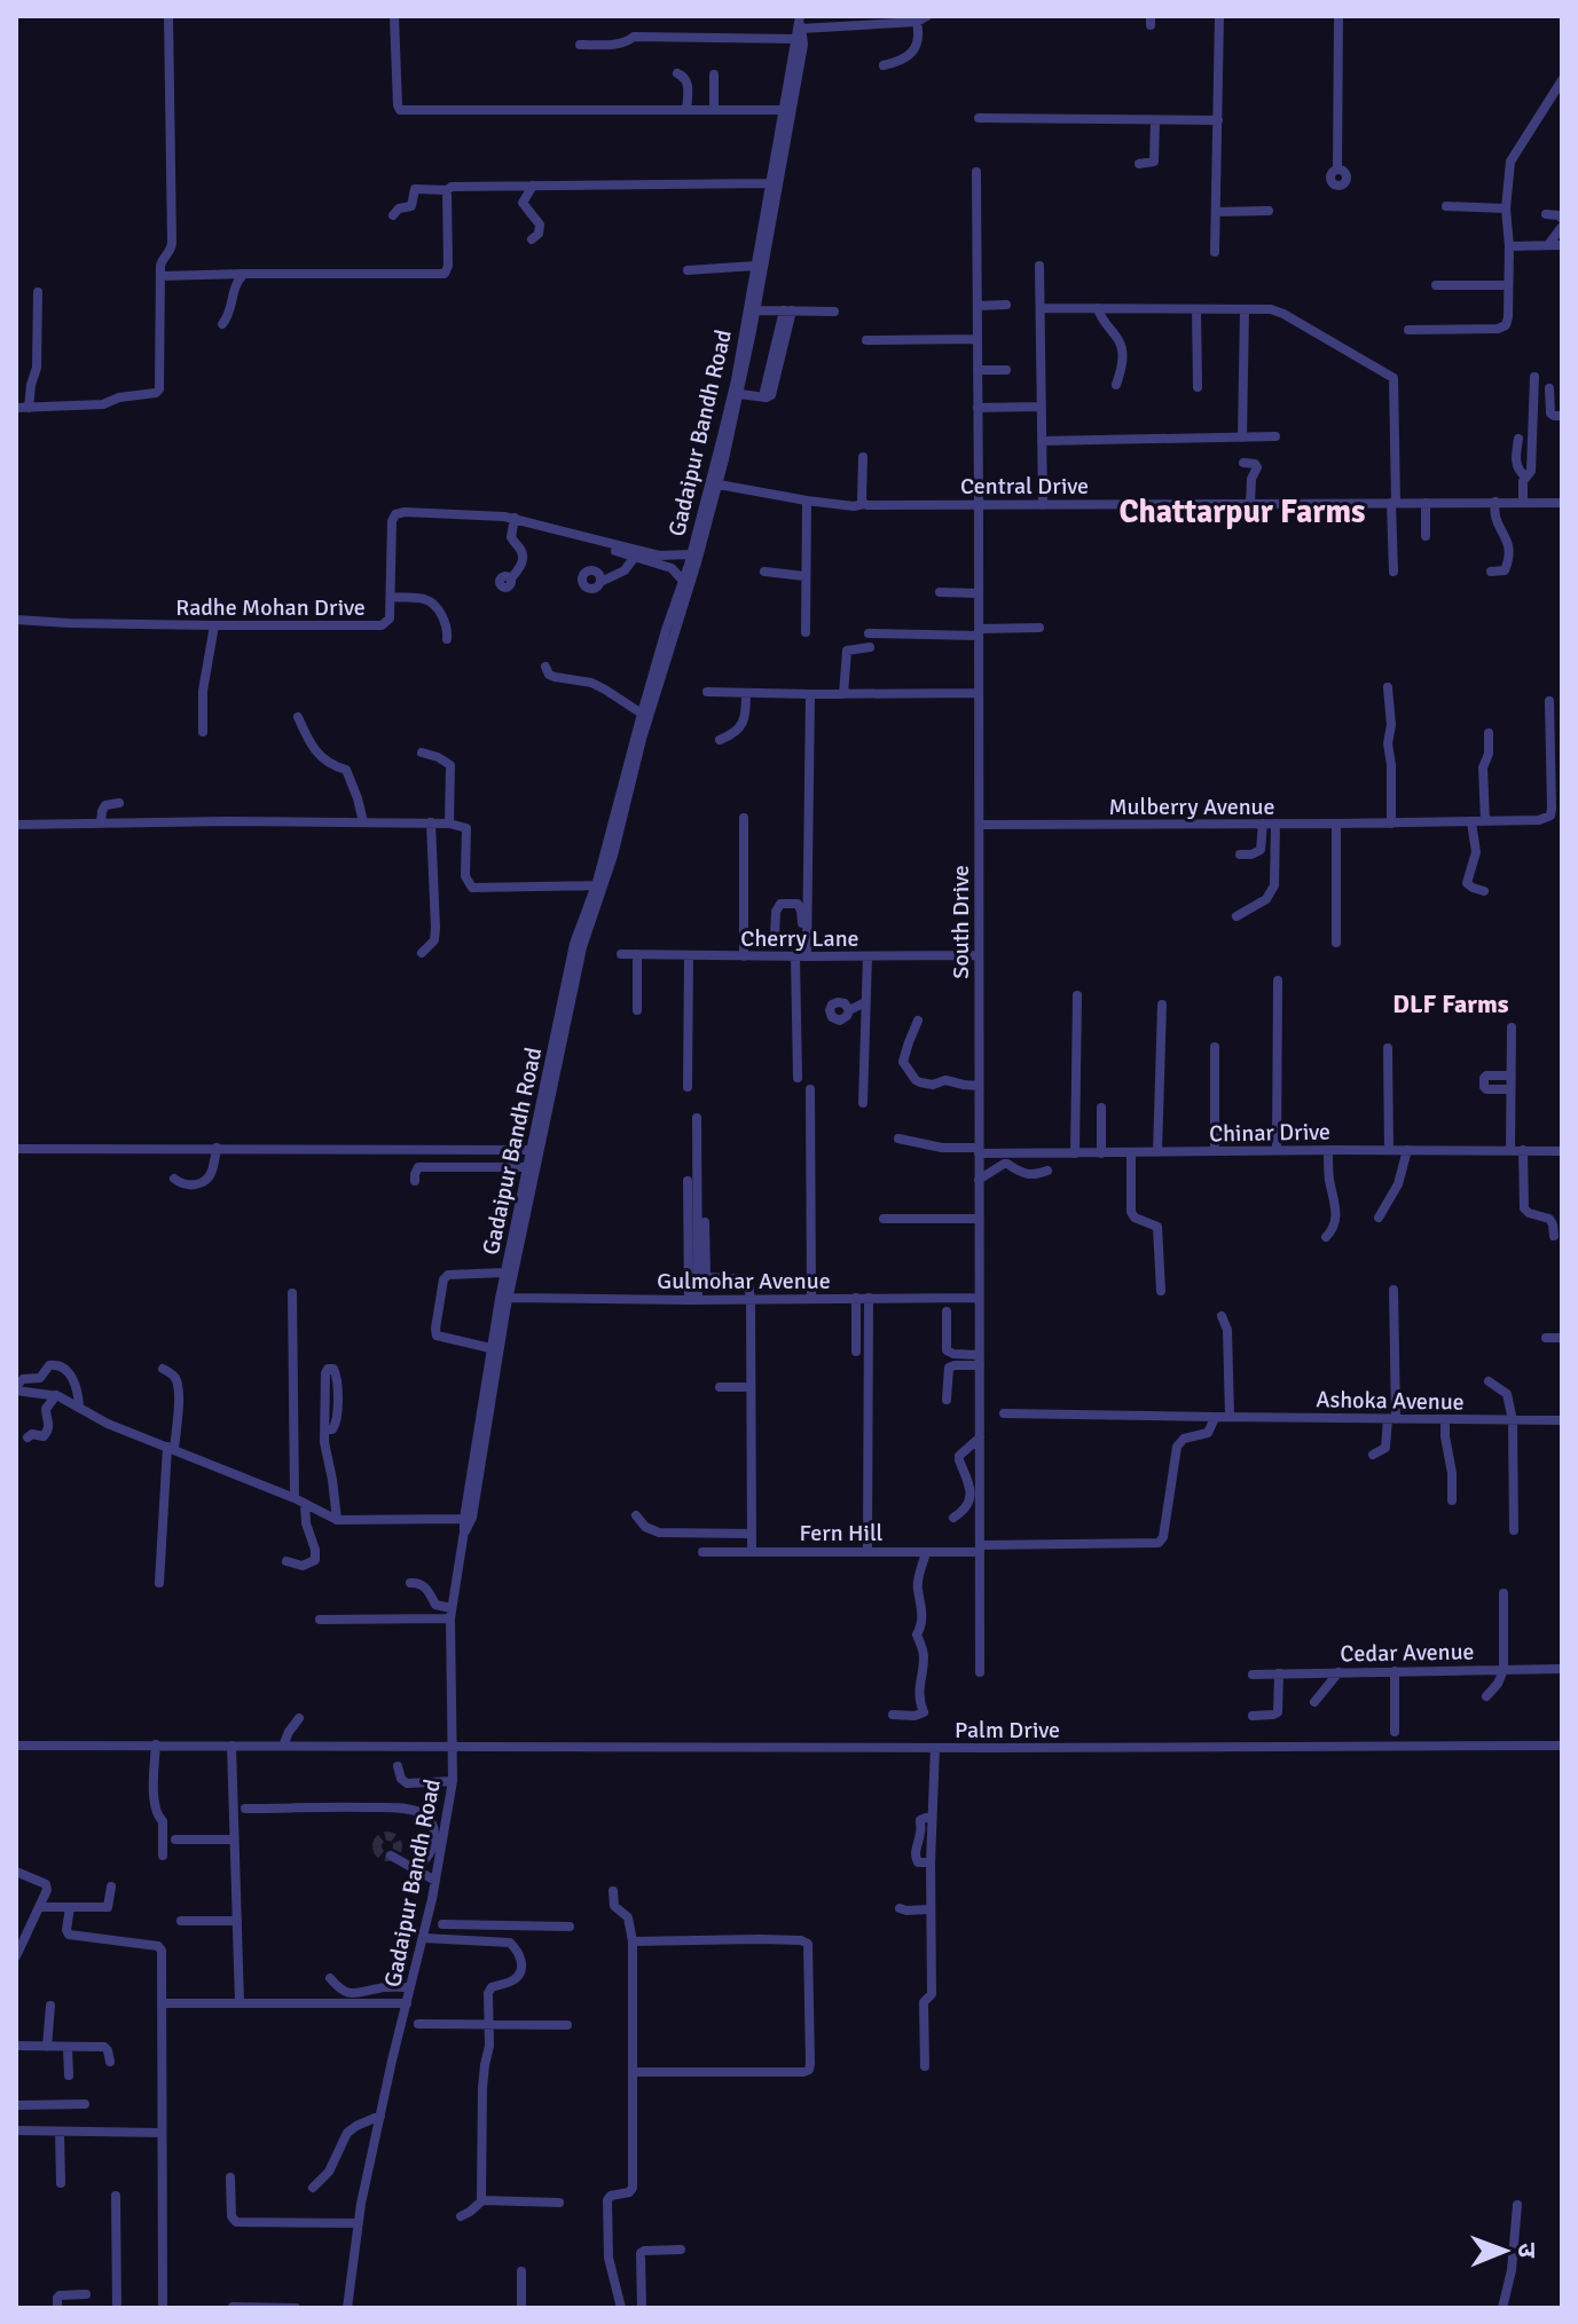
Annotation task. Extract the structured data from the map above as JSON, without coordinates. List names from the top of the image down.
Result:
{
  "streets": {
    "street": [
      "Gadaipur Bandh Road",
      "Central Drive",
      "Radhe Mohan Drive",
      "Mulberry Avenue",
      "South Drive",
      "Cherry Lane",
      "Chinar Drive",
      "Gulmohar Avenue",
      "Ashoka Avenue",
      "Fern Hill",
      "Cedar Avenue",
      "Palm Drive"
    ]
  },
  "crossings": [
    ["Gadaipur Bandh Road", "Radhe Mohan Drive"],
    ["Gadaipur Bandh Road", "Palm Drive"],
    ["Central Drive", "South Drive"],
    ["Mulberry Avenue", "South Drive"],
    ["South Drive", "Cherry Lane"],
    ["South Drive", "Chinar Drive"],
    ["South Drive", "Gulmohar Avenue"],
    ["South Drive", "Fern Hill"],
    ["Ashoka Avenue", "Fern Hill"]
  ],
  "districts": ["Chattarpur Farms", "DLF Farms"],
  "north": "right"
}
